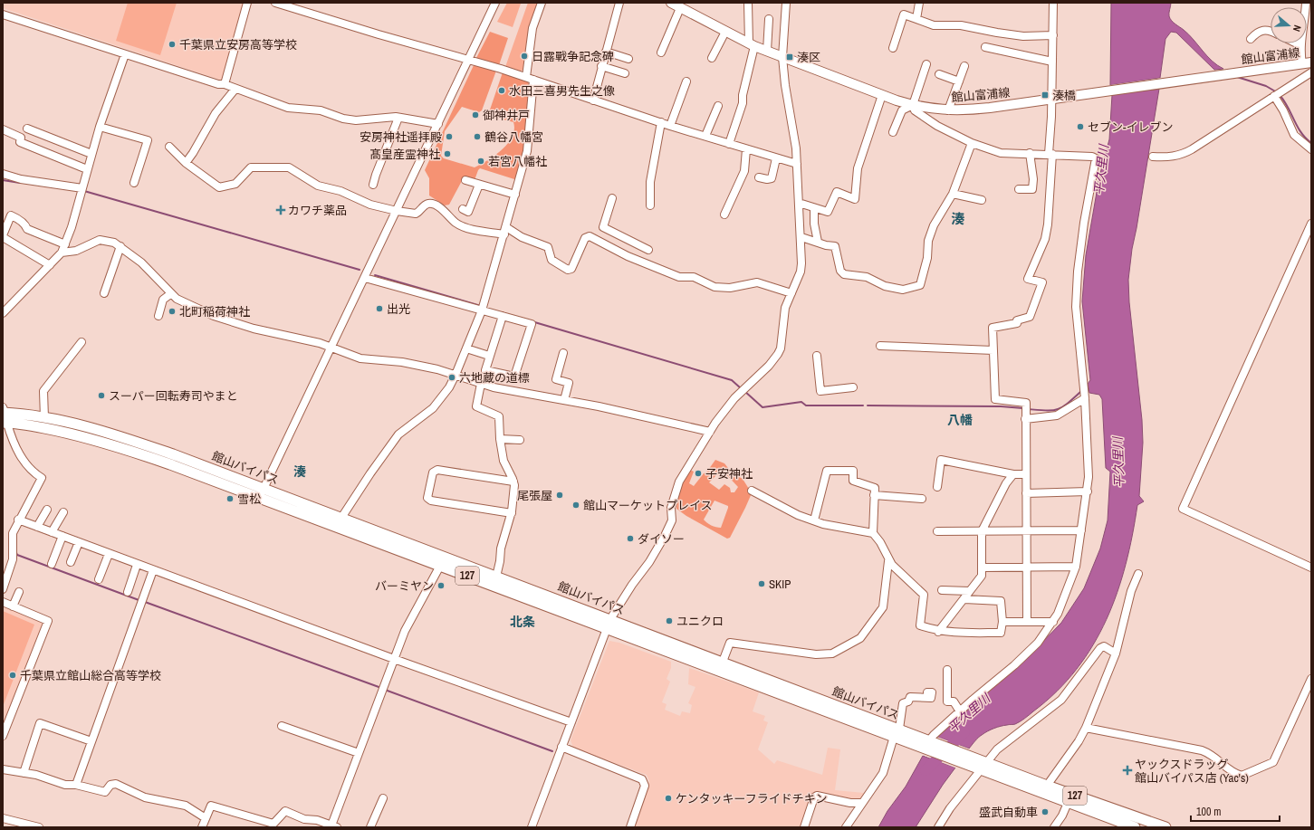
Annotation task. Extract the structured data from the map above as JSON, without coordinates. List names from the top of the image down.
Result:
{
  "streets": {
    "highway": ["館山バイパス", "127"],
    "main road": ["館山富浦線"]
  },
  "districts": [
    "湊",
    "八幡",
    "湊",
    "北条"
  ],
  "water": ["平久里川"],
  "places": {
    "other": [
      "千葉県立安房高等学校",
      "日露戰争記念碑",
      "水田三喜男先生之像",
      "御神井戸",
      "セブン-イレブン",
      "安房神社遥拝殿",
      "鶴谷八幡宮",
      "髙皇産霊神社",
      "若宮八幡社",
      "出光",
      "北町稲荷神社",
      "六地蔵の道標",
      "スーパー回転寿司やまと",
      "子安神社",
      "尾張屋",
      "雪松",
      "館山マーケットプレイス",
      "ダイソー",
      "SKIP",
      "バーミヤン",
      "ユニクロ",
      "千葉県立館山総合高等学校",
      "ケンタッキーフライドチキン",
      "盛武自動車"
    ],
    "transit": ["湊区", "湊橋"],
    "health": ["カワチ薬品", "ヤックスドラッグ 館山バイパス店 (Yac's)"]
  },
  "scale_bar": "100 m",
  "north": "right"
}
